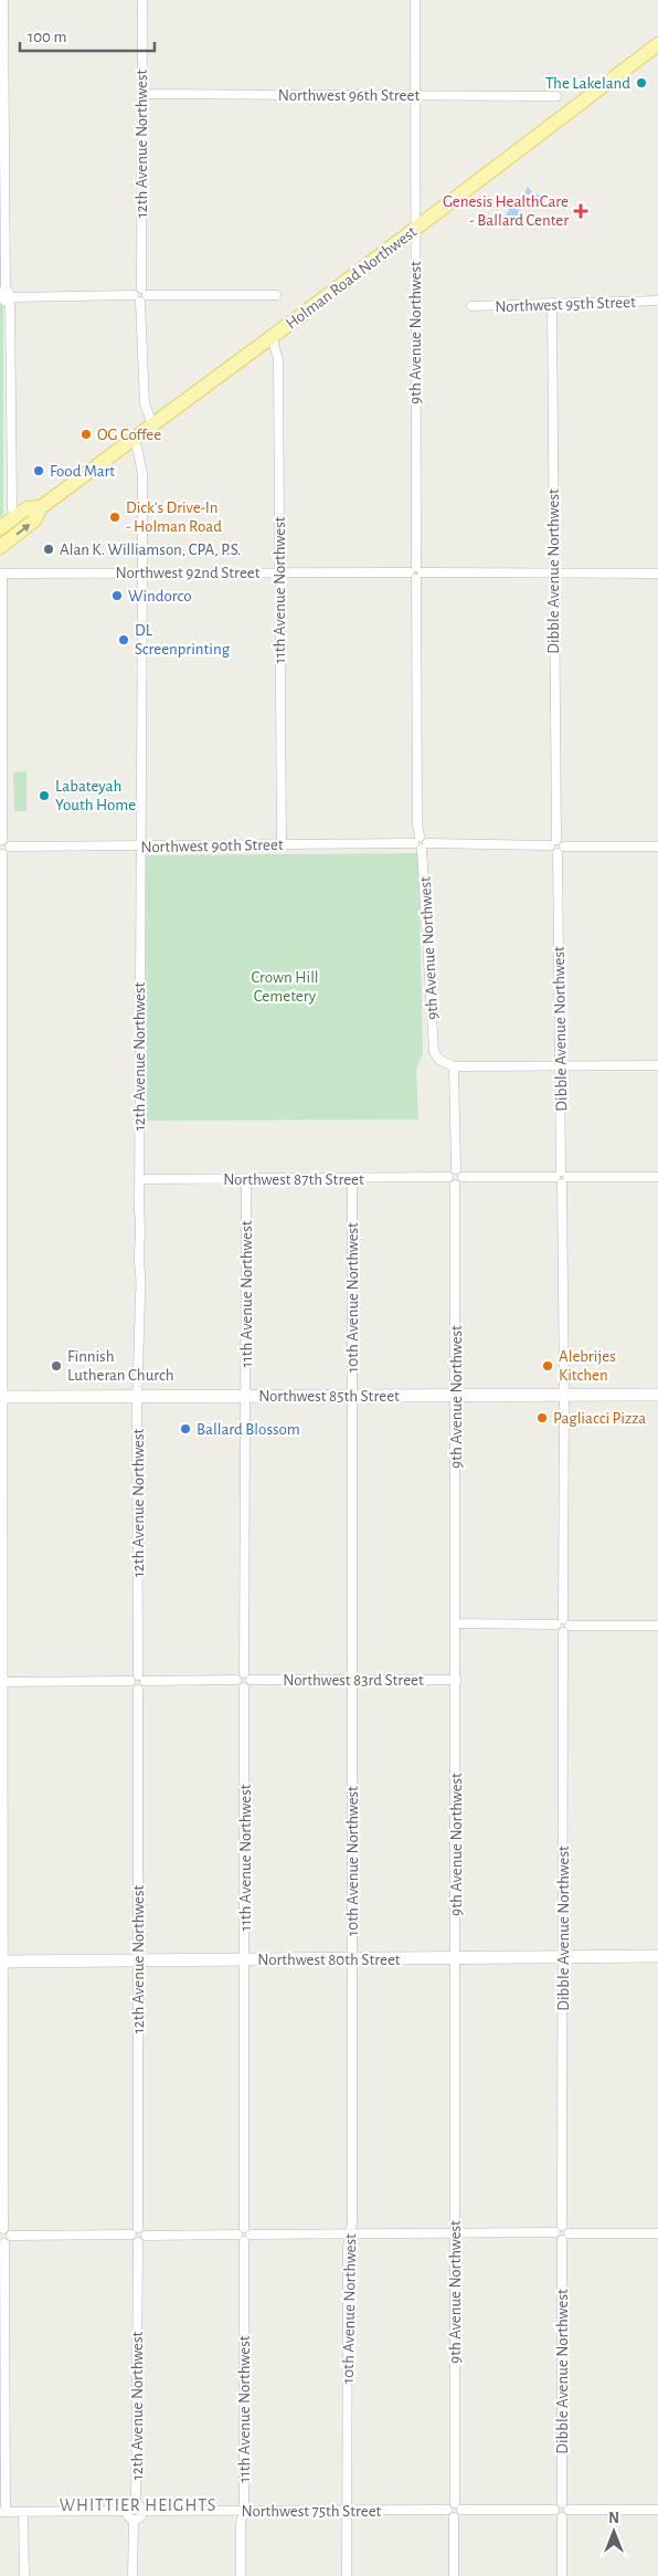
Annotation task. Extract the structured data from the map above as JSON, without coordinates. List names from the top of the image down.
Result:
{
  "streets": {
    "main road": ["Holman Road Northwest", "Northwest 85th Street", "Northwest 80th Street"],
    "street": [
      "Northwest 96th Street",
      "12th Avenue Northwest",
      "Northwest 95th Street",
      "9th Avenue Northwest",
      "Dibble Avenue Northwest",
      "Northwest 92nd Street",
      "11th Avenue Northwest",
      "Northwest 90th Street",
      "Northwest 87th Street",
      "10th Avenue Northwest",
      "Northwest 83rd Street",
      "Northwest 75th Street"
    ]
  },
  "crossings": [
    ["Northwest 96th Street", "12th Avenue Northwest"],
    ["Northwest 96th Street", "9th Avenue Northwest"],
    ["12th Avenue Northwest", "Holman Road Northwest"],
    ["12th Avenue Northwest", "Northwest 92nd Street"],
    ["12th Avenue Northwest", "Northwest 90th Street"],
    ["12th Avenue Northwest", "Northwest 87th Street"],
    ["12th Avenue Northwest", "Northwest 85th Street"],
    ["12th Avenue Northwest", "Northwest 80th Street"],
    ["12th Avenue Northwest", "Northwest 75th Street"],
    ["Holman Road Northwest", "9th Avenue Northwest"],
    ["Holman Road Northwest", "11th Avenue Northwest"],
    ["Northwest 95th Street", "Dibble Avenue Northwest"],
    ["9th Avenue Northwest", "Northwest 92nd Street"],
    ["9th Avenue Northwest", "Northwest 90th Street"],
    ["9th Avenue Northwest", "Northwest 87th Street"],
    ["9th Avenue Northwest", "Northwest 85th Street"],
    ["9th Avenue Northwest", "Northwest 83rd Street"],
    ["9th Avenue Northwest", "Northwest 80th Street"],
    ["9th Avenue Northwest", "Northwest 75th Street"],
    ["Dibble Avenue Northwest", "Northwest 92nd Street"],
    ["Dibble Avenue Northwest", "Northwest 85th Street"],
    ["Dibble Avenue Northwest", "Northwest 80th Street"],
    ["Northwest 92nd Street", "11th Avenue Northwest"],
    ["11th Avenue Northwest", "Northwest 90th Street"],
    ["11th Avenue Northwest", "Northwest 87th Street"],
    ["11th Avenue Northwest", "Northwest 85th Street"],
    ["11th Avenue Northwest", "Northwest 83rd Street"],
    ["11th Avenue Northwest", "Northwest 80th Street"],
    ["11th Avenue Northwest", "Northwest 75th Street"],
    ["Northwest 87th Street", "10th Avenue Northwest"],
    ["10th Avenue Northwest", "Northwest 85th Street"],
    ["10th Avenue Northwest", "Northwest 83rd Street"],
    ["10th Avenue Northwest", "Northwest 80th Street"],
    ["10th Avenue Northwest", "Northwest 75th Street"]
  ],
  "districts": ["WHITTIER HEIGHTS"],
  "parks": ["Crown Hill Cemetery"],
  "places": {
    "other": [
      "The Lakeland",
      "OG Coffee",
      "Food Mart",
      "Dick's Drive-In - Holman Road",
      "Alan K. Williamson, CPA, P.S.",
      "Windorco",
      "DL Screenprinting",
      "Labateyah Youth Home",
      "Finnish Lutheran Church",
      "Alebrijes Kitchen",
      "Pagliacci Pizza",
      "Ballard Blossom"
    ],
    "health": ["Genesis HealthCare - Ballard Center"]
  },
  "scale_bar": "100 m",
  "north": "top"
}
